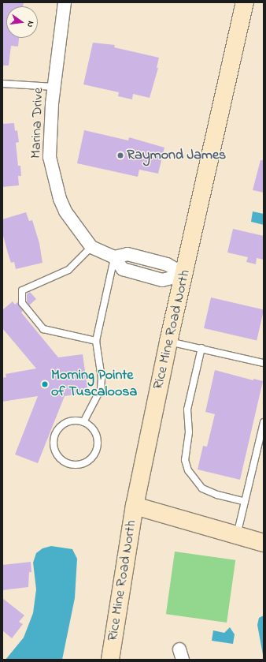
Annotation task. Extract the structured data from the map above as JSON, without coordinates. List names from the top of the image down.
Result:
{
  "streets": {
    "main road": ["Rice Mine Road North"],
    "street": ["Marina Drive"]
  },
  "places": ["Raymond James", "Morning Pointe of Tuscaloosa"],
  "north": "right"
}
